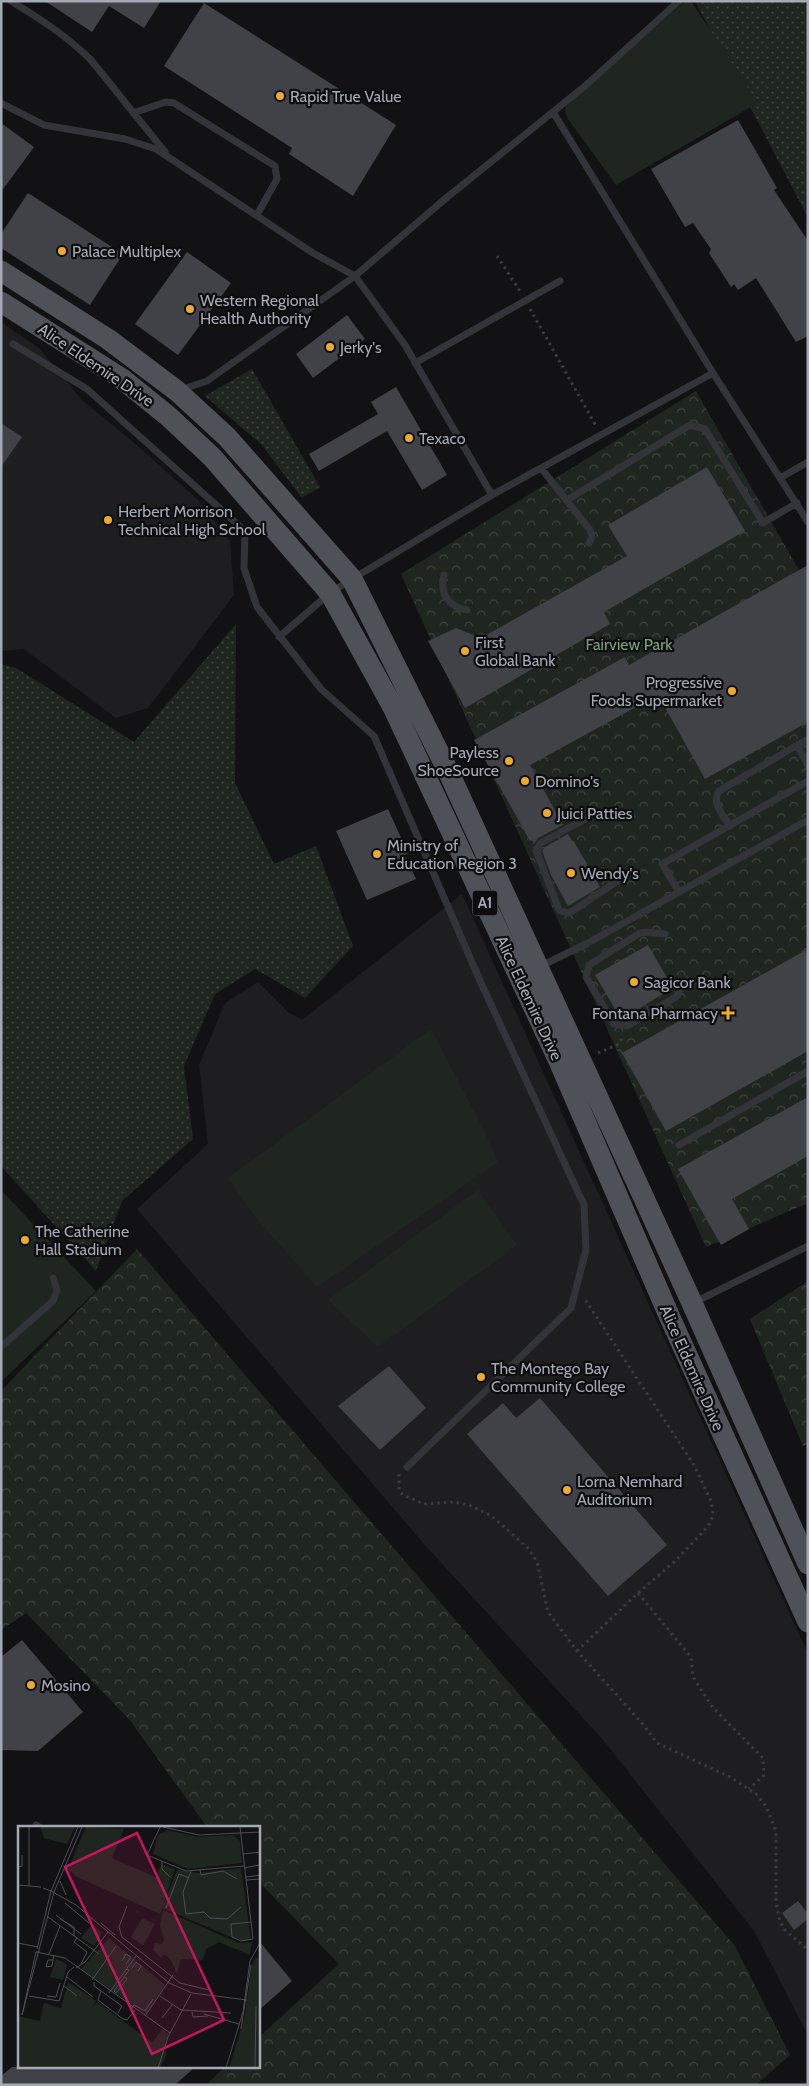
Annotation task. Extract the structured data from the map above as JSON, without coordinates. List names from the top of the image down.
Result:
{
  "streets": {
    "main road": ["Alice Eldemire Drive", "A1"]
  },
  "parks": ["Fairview Park"],
  "places": {
    "other": [
      "Rapid True Value",
      "Palace Multiplex",
      "Western Regional Health Authority",
      "Jerky's",
      "Texaco",
      "Herbert Morrison Technical High School",
      "First Global Bank",
      "Progressive Foods Supermarket",
      "Payless ShoeSource",
      "Domino's",
      "Juici Patties",
      "Ministry of Education Region 3",
      "Wendy's",
      "Sagicor Bank",
      "The Catherine Hall Stadium",
      "The Montego Bay Community College",
      "Lorna Nemhard Auditorium",
      "Mosino"
    ],
    "health": ["Fontana Pharmacy"]
  }
}
